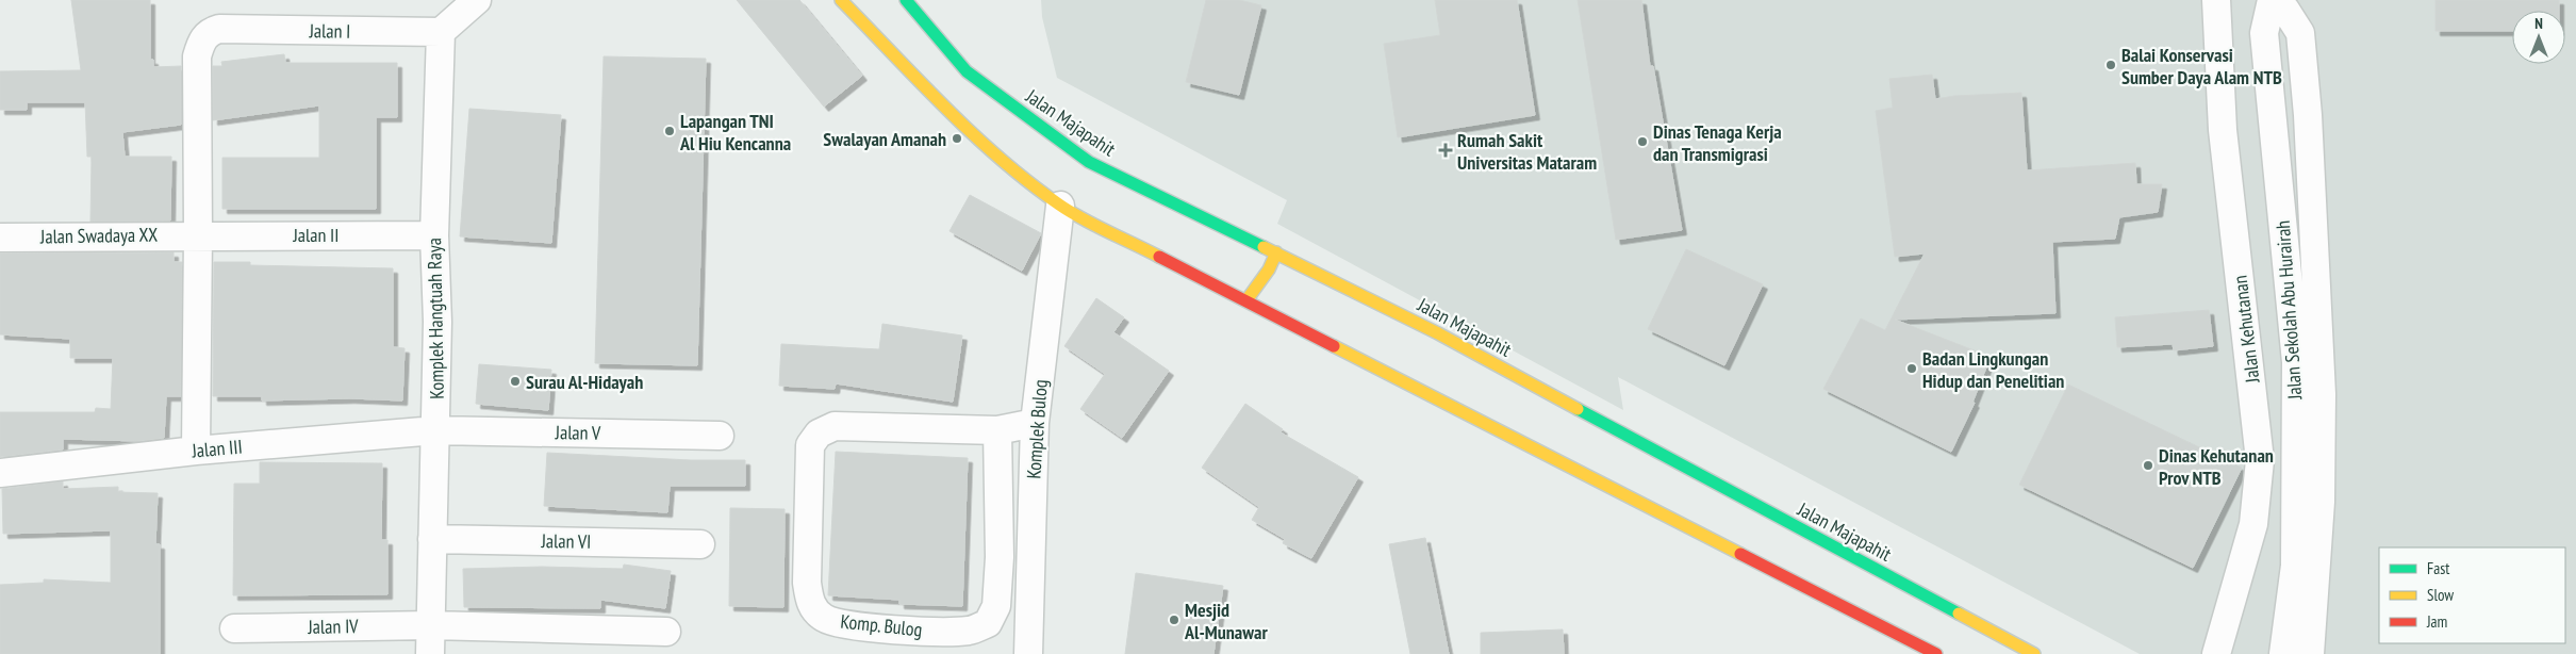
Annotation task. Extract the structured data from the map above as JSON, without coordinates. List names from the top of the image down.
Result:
{
  "streets": {
    "main road": ["Jalan Majapahit"],
    "street": [
      "Jalan I",
      "Jalan II",
      "Jalan Swadaya XX",
      "Jalan Sekolah Abu Hurairah",
      "Komplek Hangtuah Raya",
      "Jalan Kehutanan",
      "Komplek Bulog",
      "Jalan V",
      "Jalan III",
      "Jalan VI",
      "Komp. Bulog",
      "Jalan IV"
    ]
  },
  "crossings": [
    ["Jalan I", "Jalan II"],
    ["Jalan I", "Jalan Swadaya XX"],
    ["Jalan I", "Komplek Hangtuah Raya"],
    ["Jalan II", "Jalan Swadaya XX"],
    ["Jalan II", "Komplek Hangtuah Raya"],
    ["Komplek Hangtuah Raya", "Jalan V"],
    ["Komplek Hangtuah Raya", "Jalan III"],
    ["Komplek Hangtuah Raya", "Jalan VI"],
    ["Komplek Hangtuah Raya", "Jalan IV"],
    ["Komplek Bulog", "Komp. Bulog"],
    ["Jalan V", "Jalan III"]
  ],
  "places": {
    "other": [
      "Balai Konservasi Sumber Daya Alam NTB",
      "Lapangan TNI Al Hiu Kencanna",
      "Swalayan Amanah",
      "Dinas Tenaga Kerja dan Transmigrasi",
      "Badan Lingkungan Hidup dan Penelitian",
      "Surau Al-Hidayah",
      "Dinas Kehutanan Prov NTB",
      "Mesjid Al-Munawar"
    ],
    "health": ["Rumah Sakit Universitas Mataram"]
  },
  "legend": ["Fast", "Slow", "Jam"],
  "north": "top"
}
